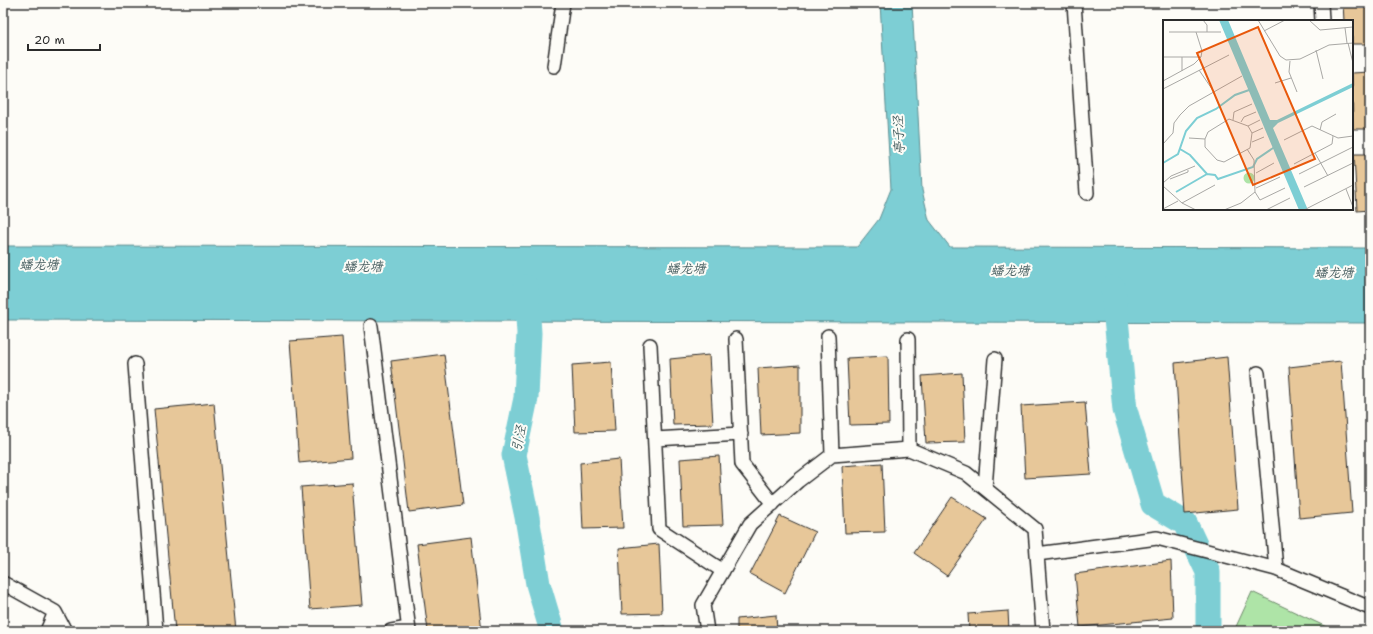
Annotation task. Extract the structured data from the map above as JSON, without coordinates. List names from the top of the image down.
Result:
{
  "water": ["亭子泾", "蟠龙塘", "引泾"],
  "scale_bar": "20 m"
}
